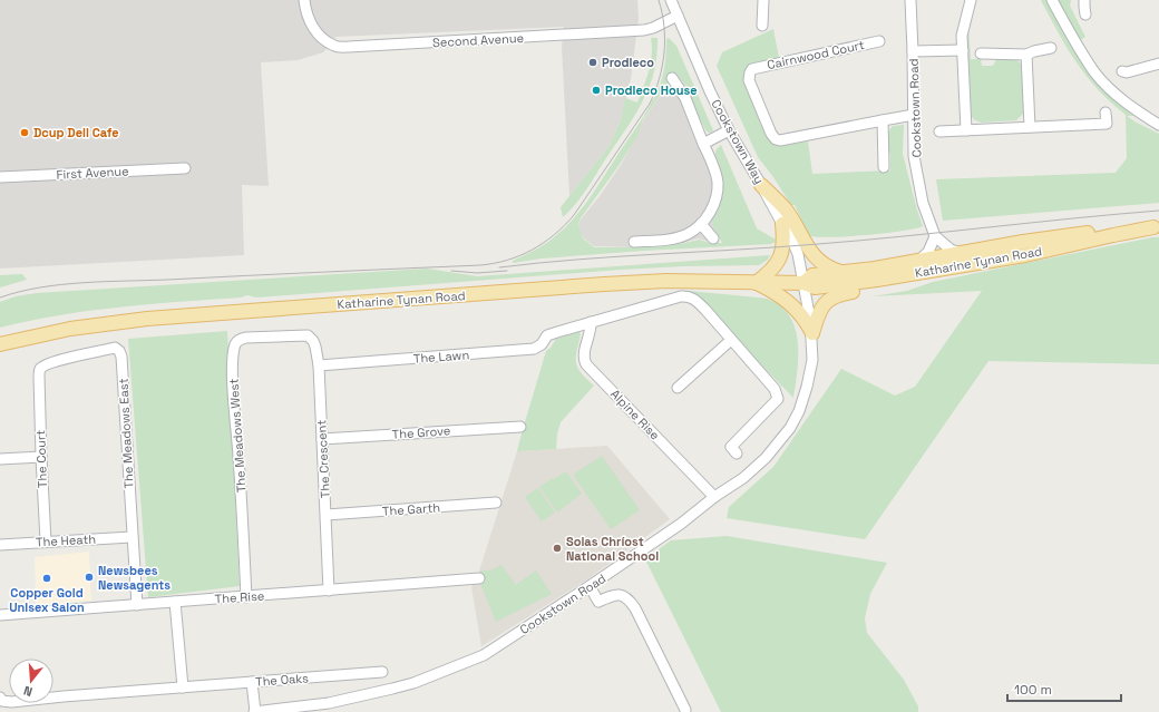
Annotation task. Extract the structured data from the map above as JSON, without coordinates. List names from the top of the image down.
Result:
{
  "streets": {
    "main road": ["Katharine Tynan Road"],
    "street": [
      "Second Avenue",
      "Cairnwood Court",
      "Cookstown Road",
      "Cookstown Way",
      "First Avenue",
      "The Lawn",
      "Alpine Rise",
      "The Grove",
      "The Meadows East",
      "The Meadows West",
      "The Court",
      "The Crescent",
      "The Garth",
      "The Heath",
      "The Rise",
      "The Oaks"
    ]
  },
  "crossings": [
    ["Second Avenue", "Cookstown Way"],
    ["Cookstown Road", "Cookstown Way"],
    ["Cookstown Road", "Katharine Tynan Road"],
    ["Cookstown Road", "Alpine Rise"],
    ["Cookstown Way", "Katharine Tynan Road"],
    ["The Lawn", "Alpine Rise"],
    ["The Lawn", "The Crescent"],
    ["The Grove", "The Crescent"],
    ["The Meadows East", "The Court"],
    ["The Meadows East", "The Heath"],
    ["The Meadows East", "The Rise"],
    ["The Meadows West", "The Crescent"],
    ["The Meadows West", "The Rise"],
    ["The Court", "The Heath"],
    ["The Crescent", "The Garth"],
    ["The Crescent", "The Rise"]
  ],
  "places": [
    "Prodieco",
    "Prodieco House",
    "Dcup Deli Cafe",
    "Solas Chríost National School",
    "Newsbees Newsagents",
    "Copper Gold Unisex Salon"
  ],
  "scale_bar": "100 m",
  "north": "bottom"
}
